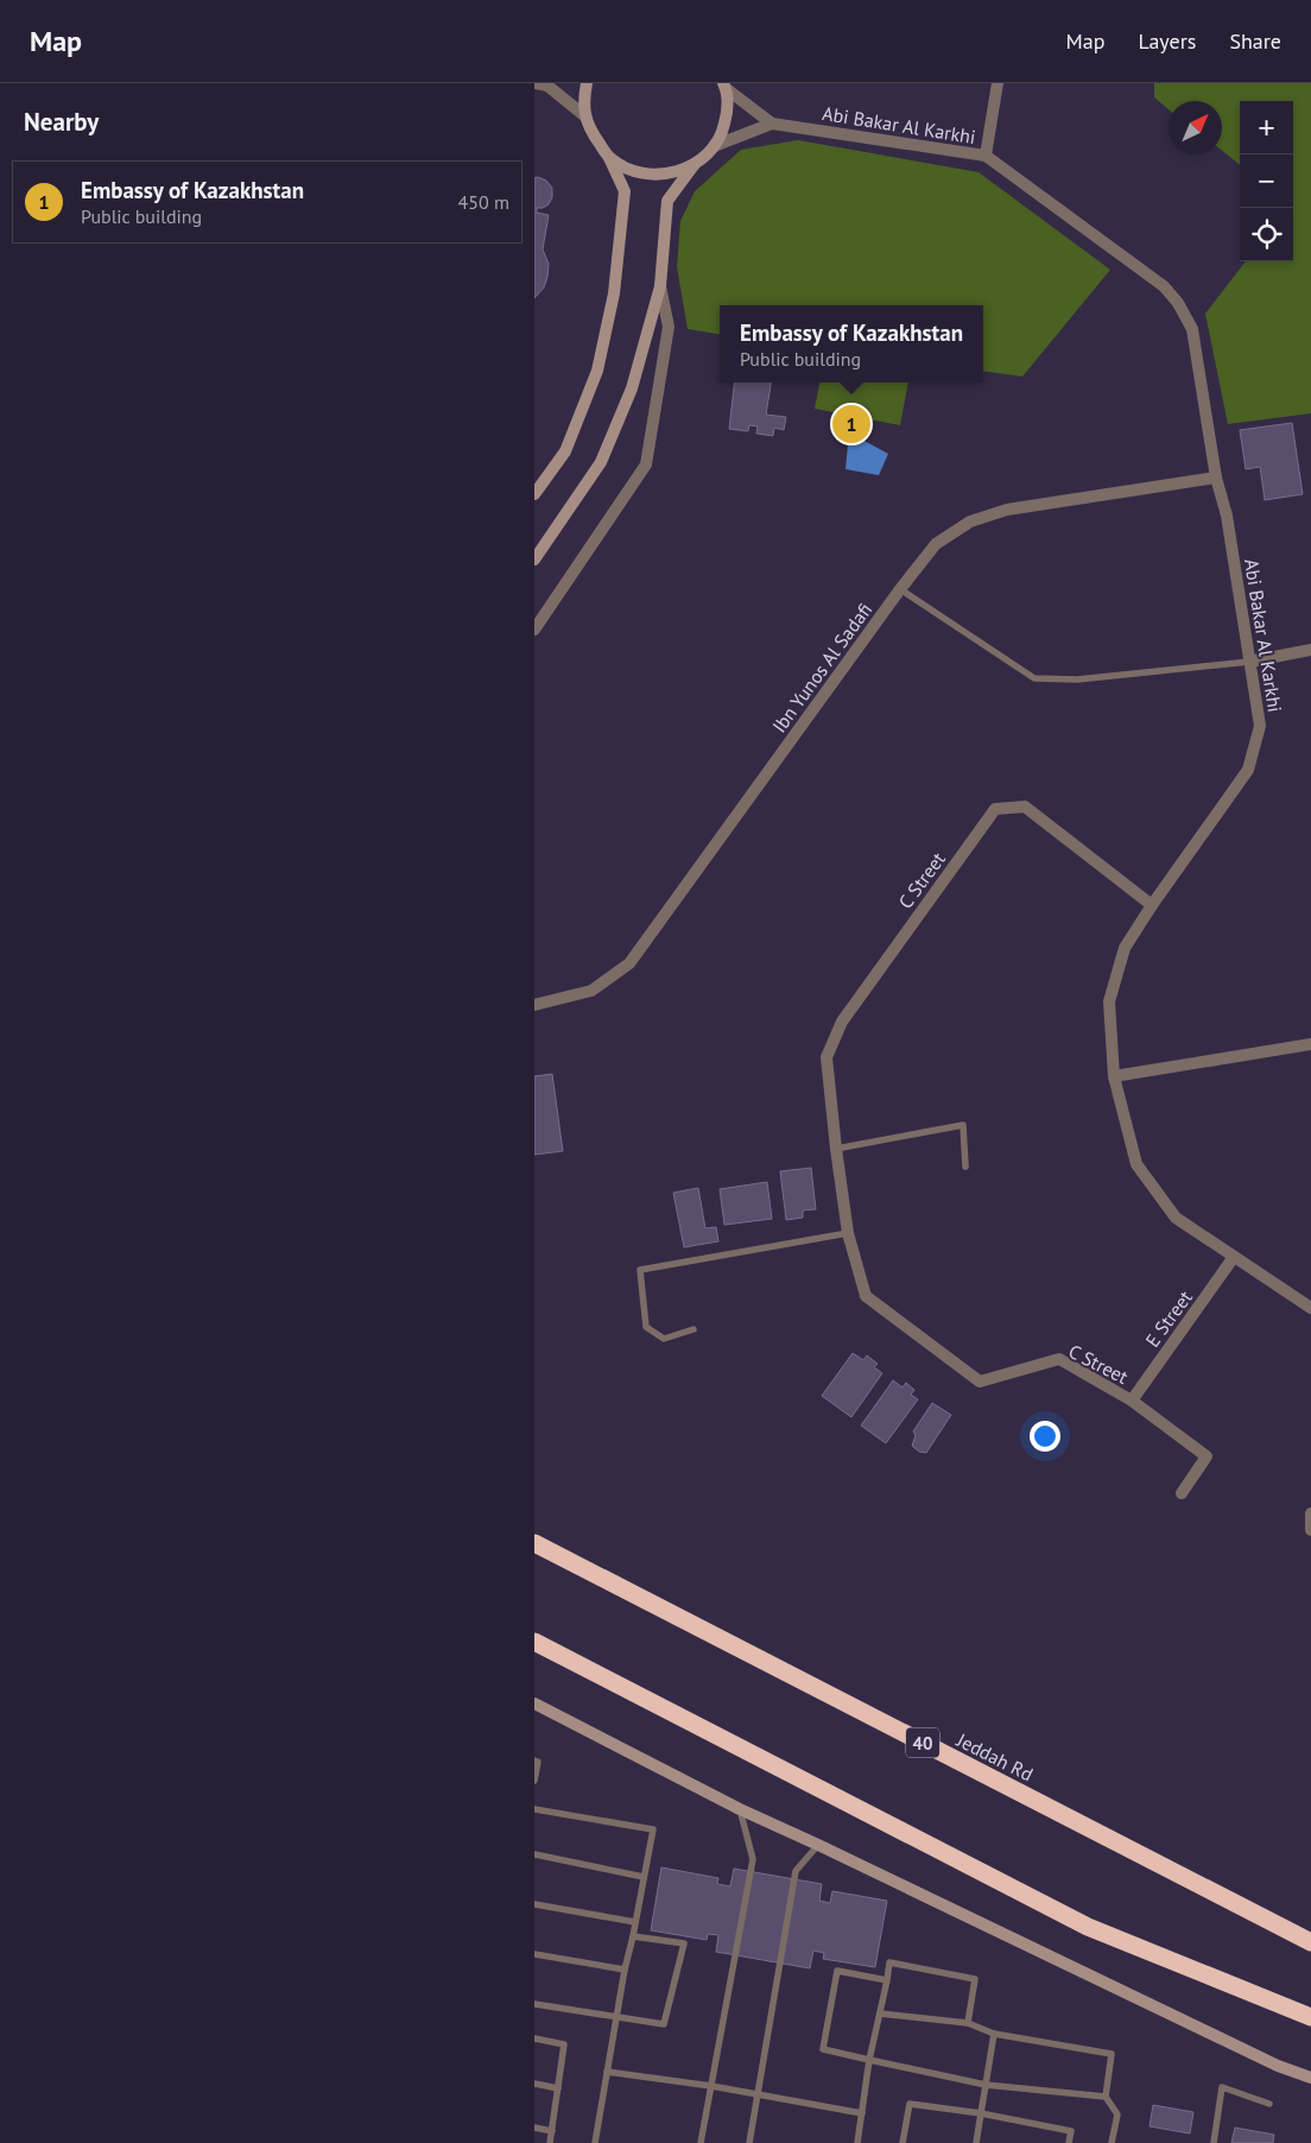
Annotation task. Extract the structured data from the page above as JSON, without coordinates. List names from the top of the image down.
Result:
{
  "streets": {
    "highway": ["40", "Jeddah Rd"],
    "street": [
      "Abi Bakar Al Karkhi",
      "Ibn Yunos Al Sadafi",
      "C Street",
      "E Street"
    ]
  },
  "crossings": [
    ["Abi Bakar Al Karkhi", "Ibn Yunos Al Sadafi"],
    ["Abi Bakar Al Karkhi", "C Street"],
    ["Abi Bakar Al Karkhi", "E Street"],
    ["C Street", "E Street"]
  ],
  "north": "top right",
  "page": {
    "header": "Map",
    "nav": ["Map", "Layers", "Share"],
    "heading": "Nearby",
    "map_buttons": ["+", "−"],
    "list": [
      {
        "mark": "1",
        "name": "Embassy of Kazakhstan",
        "note": "Public building",
        "value": "450 m"
      }
    ],
    "popup": ["Embassy of Kazakhstan", "Public building"],
    "pins": "1"
  }
}
